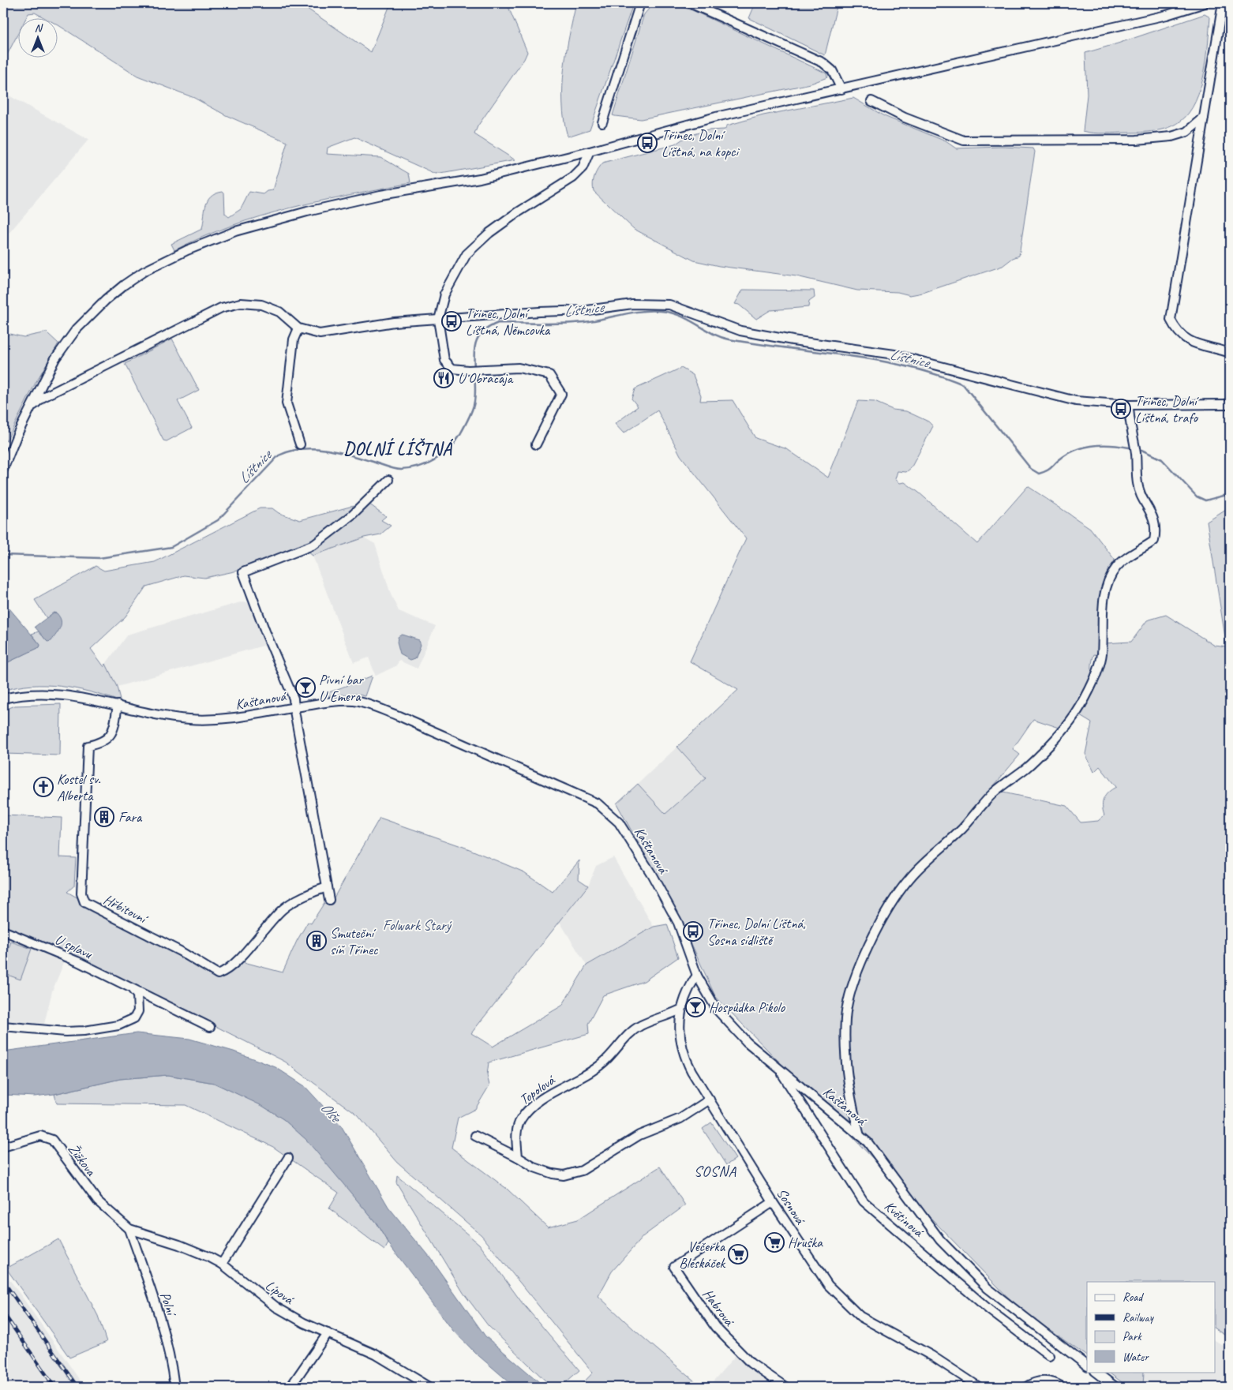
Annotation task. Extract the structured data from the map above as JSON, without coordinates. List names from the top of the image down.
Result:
{
  "streets": {
    "street": [
      "Kaštanová",
      "Hřbitovní",
      "U splavu",
      "Topolová",
      "Žižkova",
      "Sosnová",
      "Květinová",
      "Lípová",
      "Polní",
      "Habrová"
    ]
  },
  "crossings": [
    ["Kaštanová", "Hřbitovní"],
    ["Kaštanová", "Sosnová"],
    ["Kaštanová", "Květinová"],
    ["Topolová", "Sosnová"],
    ["Žižkova", "Lípová"],
    ["Žižkova", "Polní"],
    ["Sosnová", "Habrová"],
    ["Lípová", "Polní"]
  ],
  "districts": ["DOLNÍ LÍŠTNÁ", "SOSNA"],
  "water": ["Líštnice", "Olše"],
  "parks": ["Folwark Starý"],
  "places": {
    "bus stop": [
      "Třinec, Dolní Líštná, na kopci",
      "Třinec, Dolní Líštná, Němcovka",
      "Třinec, Dolní Líštná, trafo",
      "Třinec, Dolní Líštná, Sosna sídliště"
    ],
    "restaurant": ["U Obracaja"],
    "bar": ["Pivní bar U Emera", "Hospůdka Pikolo"],
    "church": ["Kostel sv. Alberta"],
    "building": ["Fara", "Smuteční síň Třinec"],
    "supermarket": ["Hruška", "Večerka Bleskáček"]
  },
  "legend": [
    "Road",
    "Railway",
    "Park",
    "Water"
  ],
  "north": "top"
}
